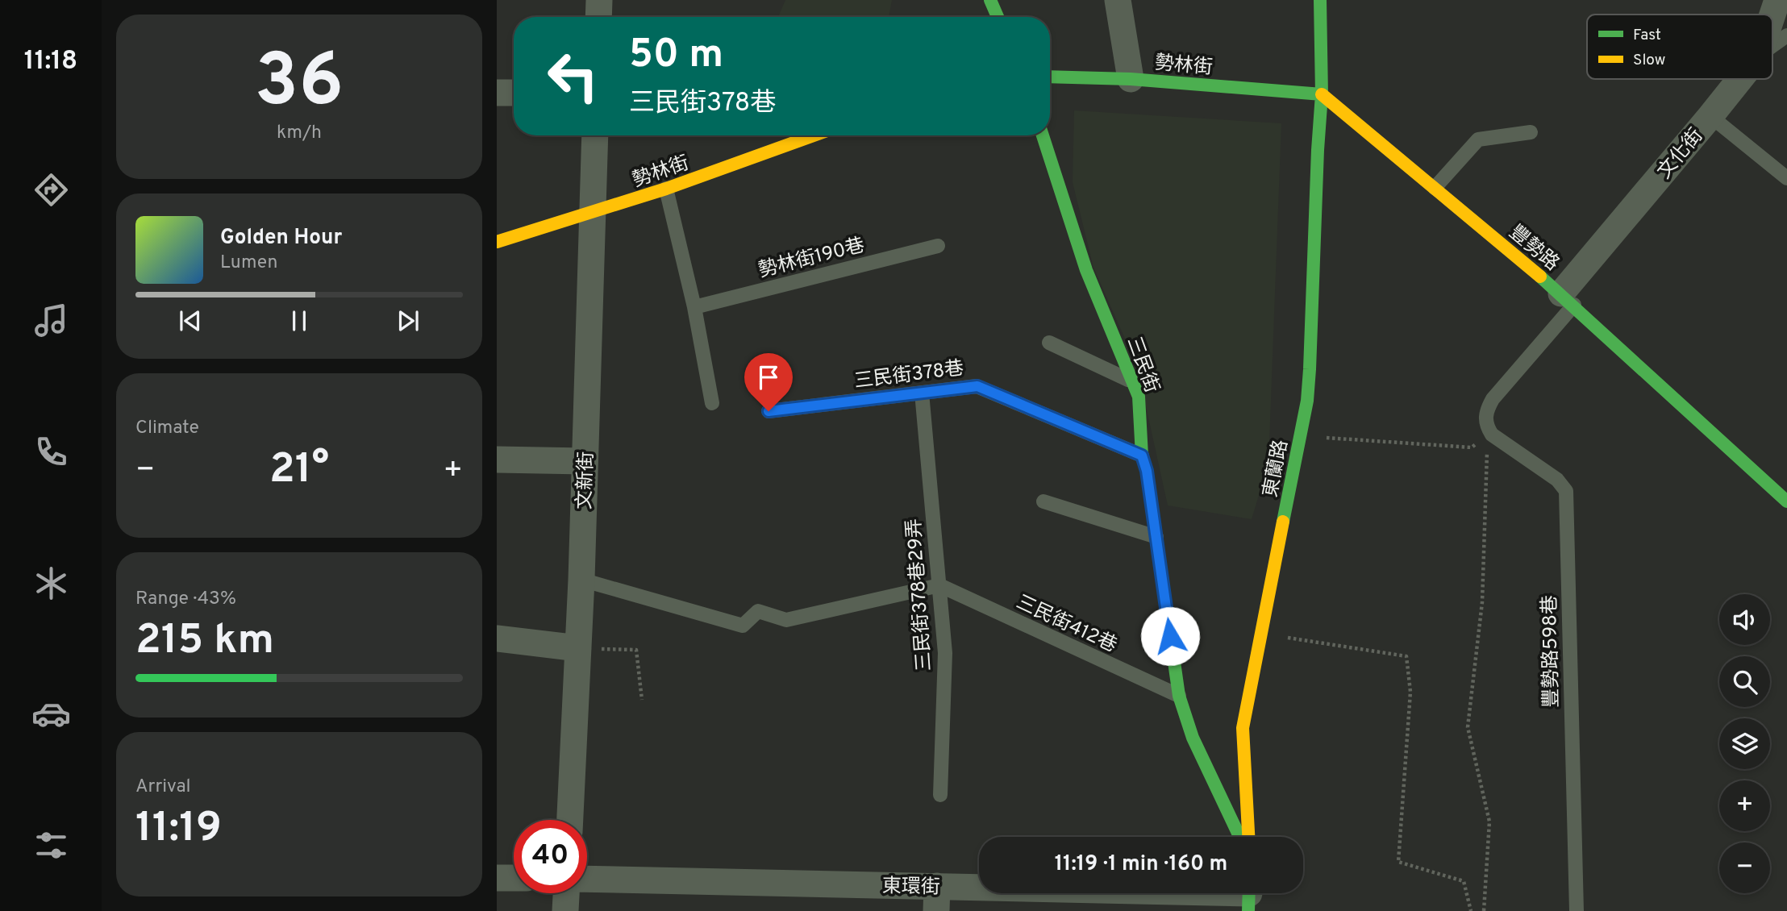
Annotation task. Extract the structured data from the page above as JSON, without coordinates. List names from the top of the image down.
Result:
{
  "streets": {
    "street": [
      "勢林街",
      "文化街",
      "豐勢路",
      "三民街",
      "東蘭路",
      "文新街",
      "東環街"
    ],
    "lane": [
      "勢林街190巷",
      "三民街378巷",
      "三民街378巷29弄",
      "三民街412巷",
      "豐勢路598巷"
    ]
  },
  "crossings": [
    ["勢林街", "豐勢路"],
    ["勢林街", "東蘭路"],
    ["勢林街", "文新街"],
    ["文化街", "豐勢路"],
    ["豐勢路", "東蘭路"],
    ["三民街", "三民街378巷"],
    ["三民街", "三民街412巷"],
    ["三民街378巷", "三民街378巷29弄"],
    ["三民街378巷29弄", "三民街412巷"]
  ],
  "legend": ["Fast", "Slow"],
  "page": {
    "tabs": "11:18",
    "tile": [
      ["36", "km/h"],
      "Climate",
      ["Range · 43%", "215 km"],
      ["Arrival", "11:19"]
    ],
    "turn": ["50 m", "三民街378巷"],
    "song": ["Golden Hour", "Lumen"],
    "heat": ["−", "21°", "+"],
    "map_buttons": ["+", "−"],
    "limit": "40",
    "trip": "11:19 · 1 min · 160 m"
  }
}
